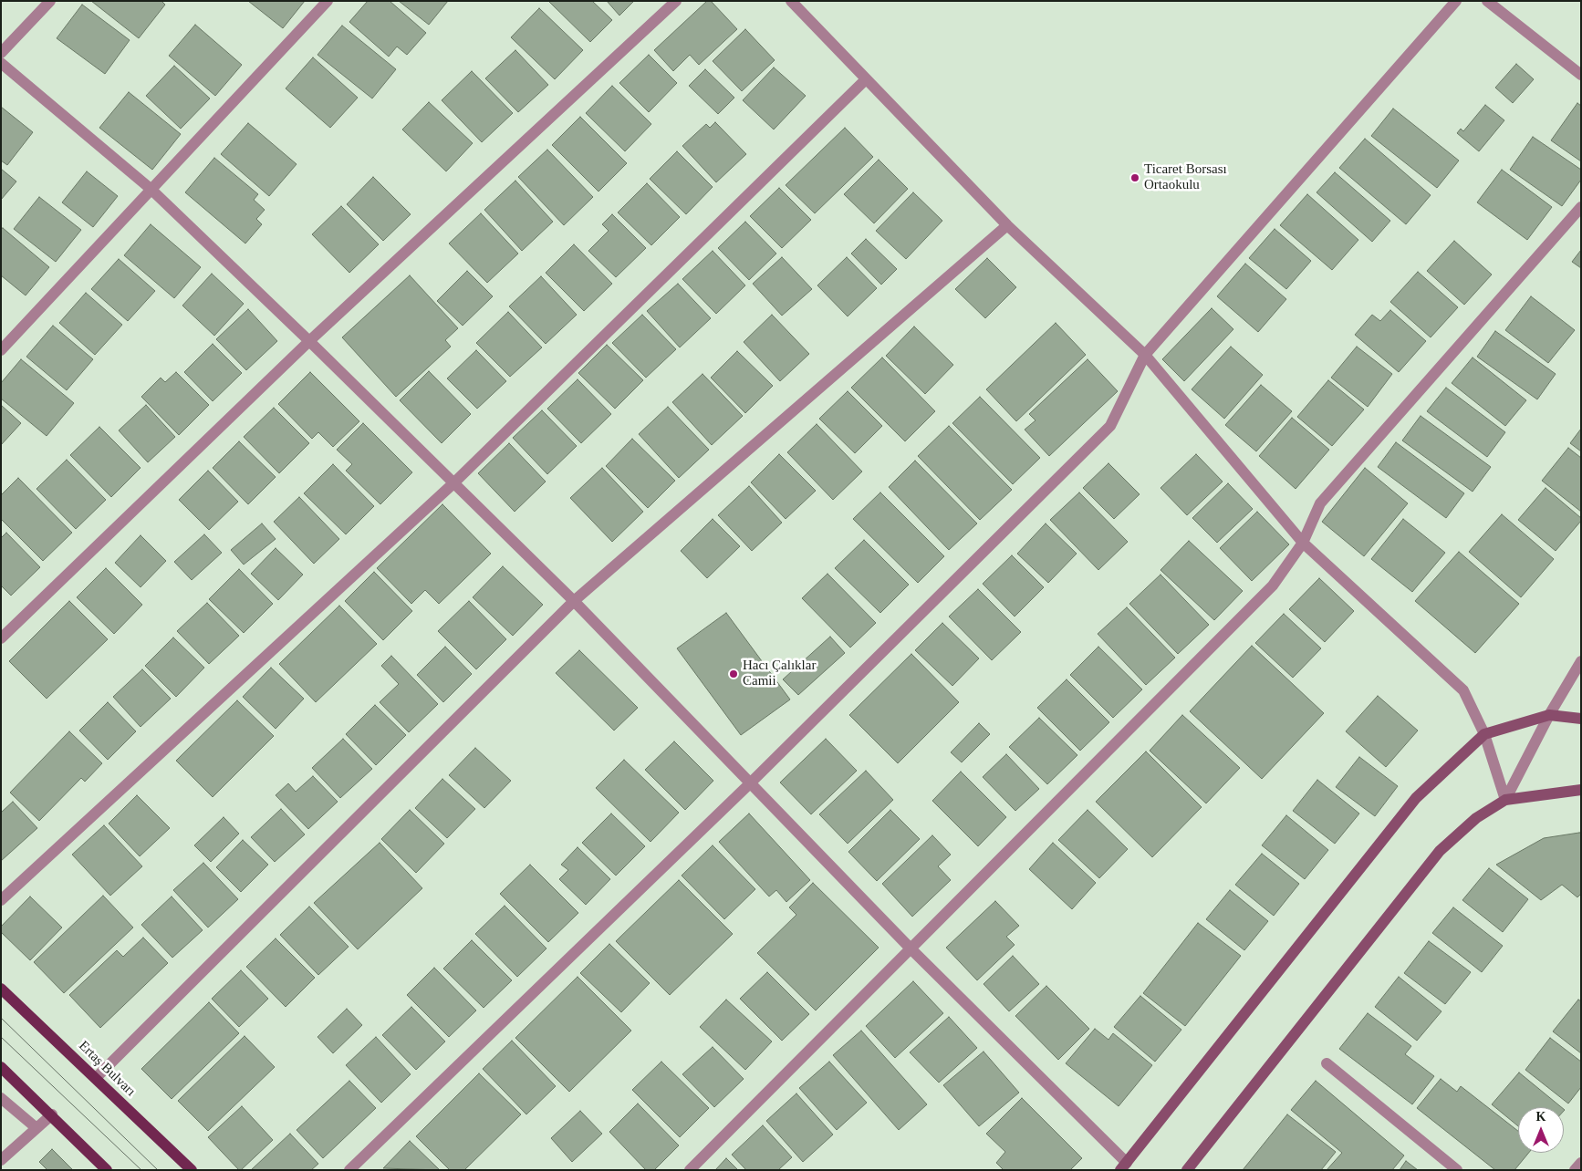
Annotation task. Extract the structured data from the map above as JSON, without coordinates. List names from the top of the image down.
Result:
{
  "streets": {
    "main road": ["Ertaş Bulvarı"]
  },
  "places": ["Ticaret Borsası Ortaokulu", "Hacı Çalıklar Camii"],
  "north": "top"
}
